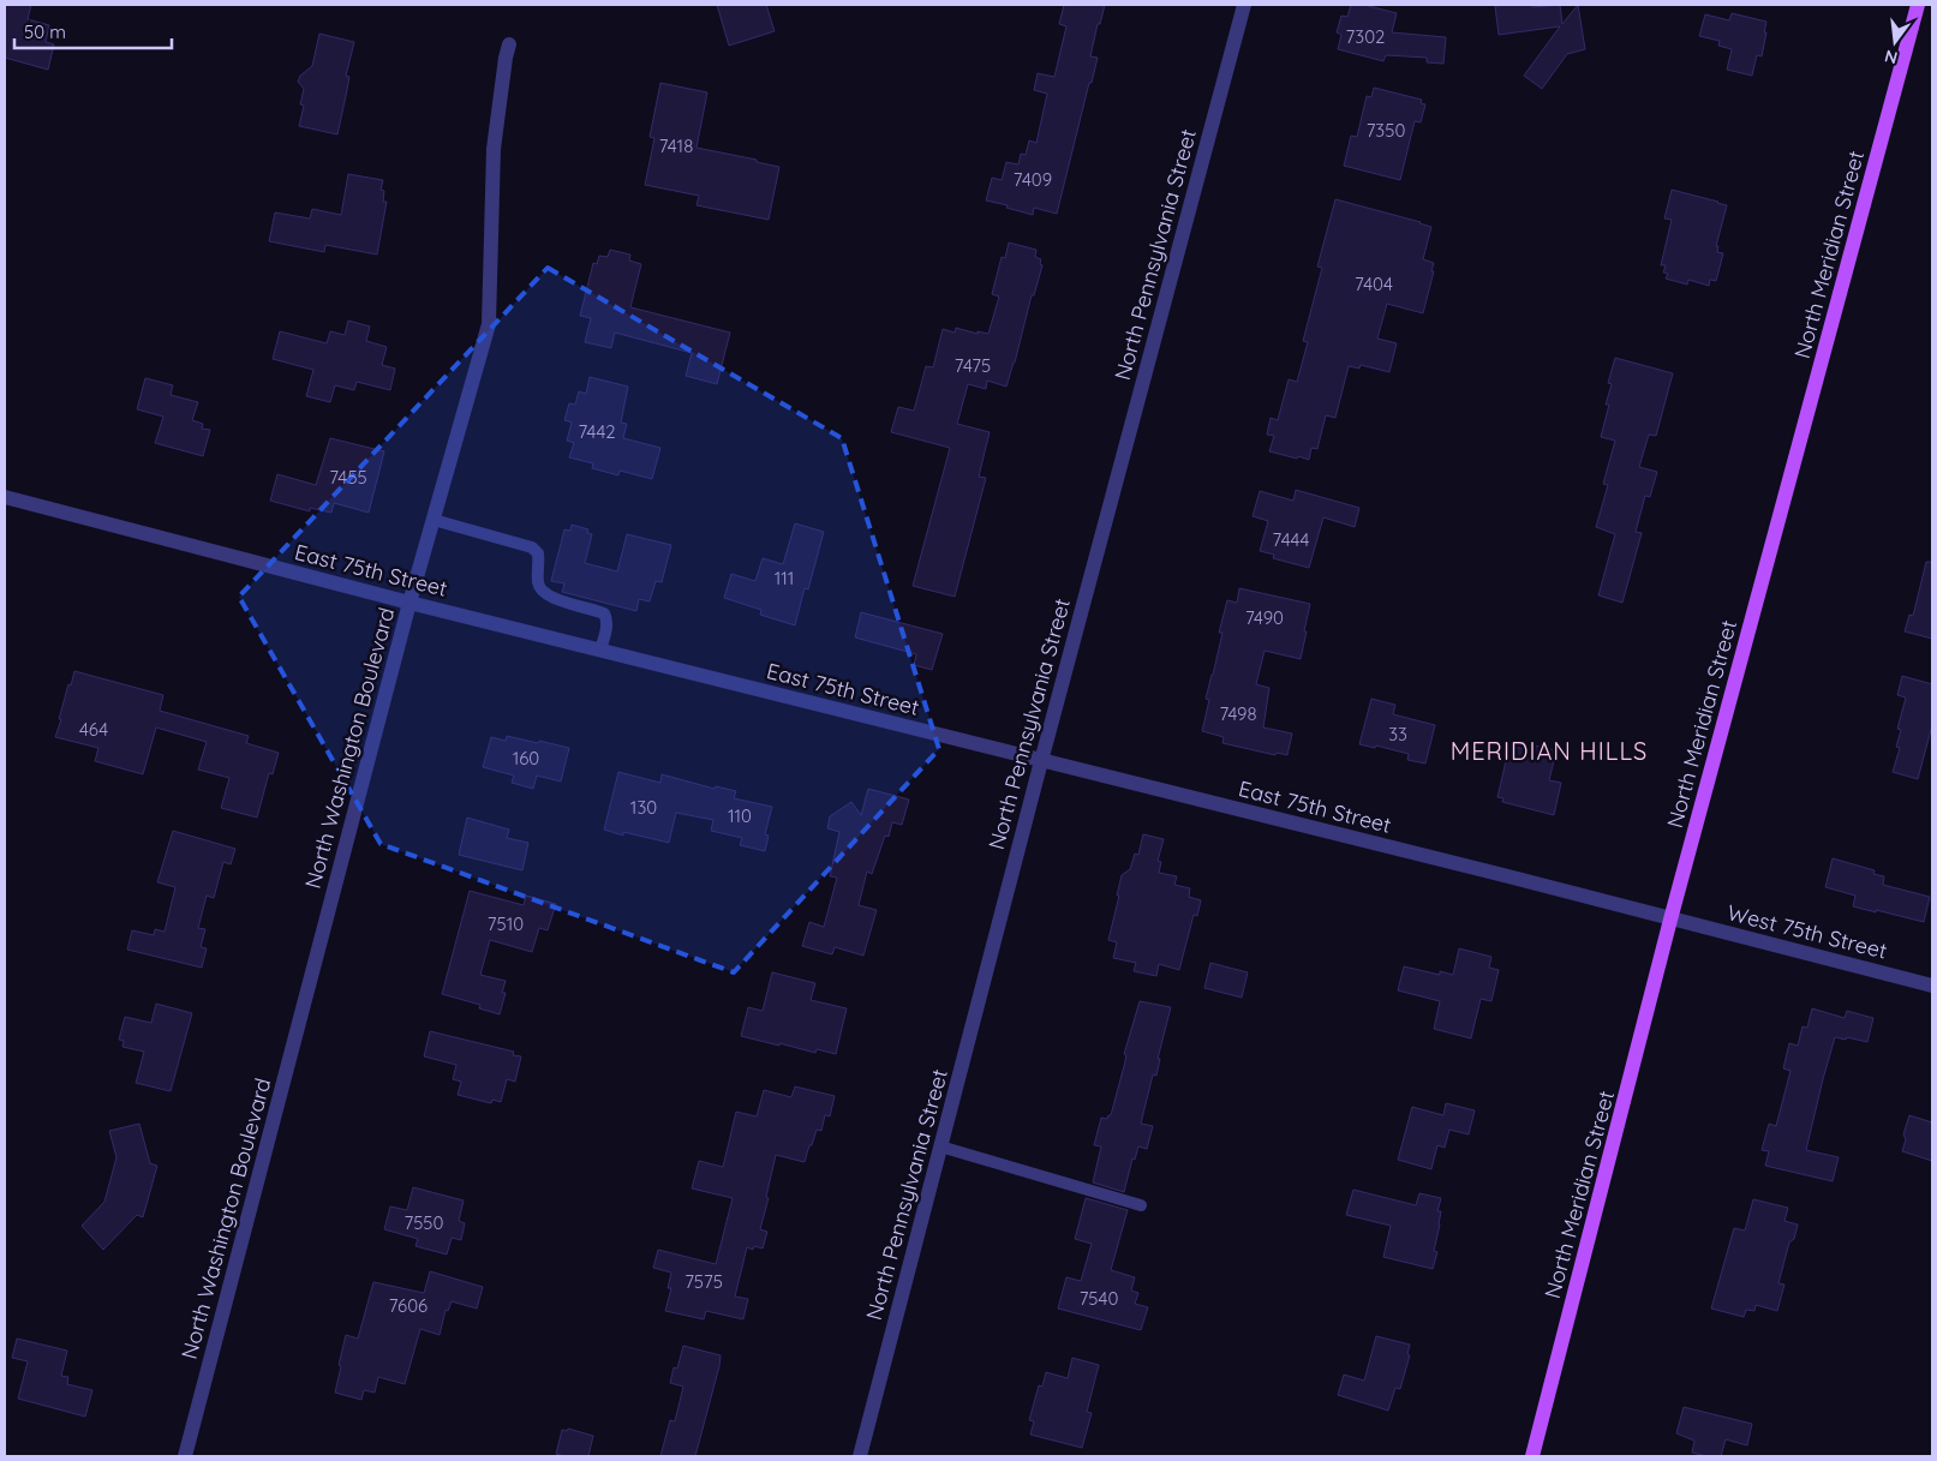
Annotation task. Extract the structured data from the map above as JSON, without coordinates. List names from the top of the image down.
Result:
{
  "streets": {
    "main road": ["North Meridian Street"],
    "street": [
      "North Pennsylvania Street",
      "East 75th Street",
      "North Washington Boulevard",
      "West 75th Street"
    ]
  },
  "crossings": [
    ["North Pennsylvania Street", "East 75th Street"],
    ["North Meridian Street", "East 75th Street"],
    ["North Meridian Street", "West 75th Street"],
    ["East 75th Street", "North Washington Boulevard"],
    ["East 75th Street", "West 75th Street"]
  ],
  "districts": ["MERIDIAN HILLS"],
  "house_numbers": [
    "7302",
    "7350",
    "7418",
    "7409",
    "7404",
    "7475",
    "7442",
    "7455",
    "7444",
    "111",
    "7490",
    "7498",
    "464",
    "33",
    "160",
    "130",
    "110",
    "7510",
    "7550",
    "7575",
    "7540",
    "7606"
  ],
  "scale_bar": "50 m",
  "north": "bottom"
}
